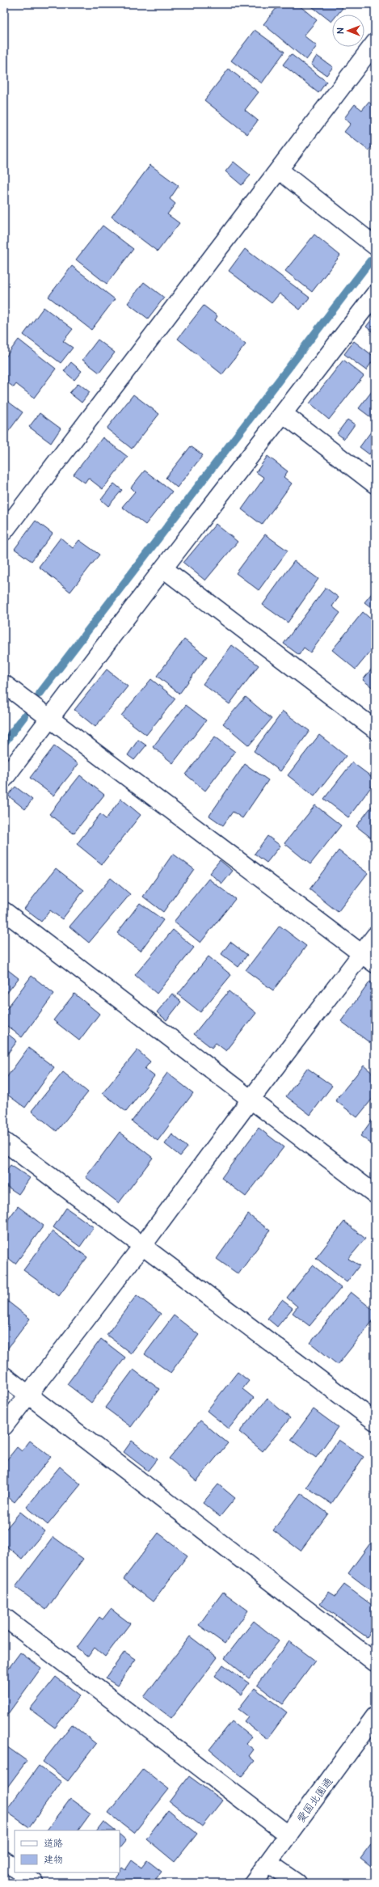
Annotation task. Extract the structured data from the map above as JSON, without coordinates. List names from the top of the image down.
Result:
{
  "streets": {
    "street": ["愛国北園通"]
  },
  "legend": ["道路", "建物"],
  "north": "left"
}
